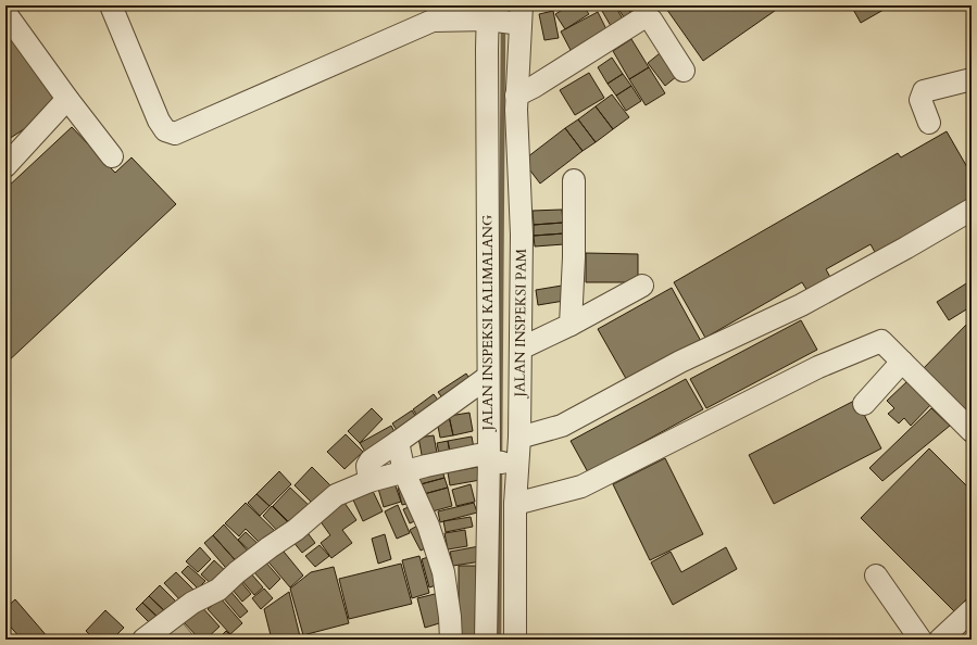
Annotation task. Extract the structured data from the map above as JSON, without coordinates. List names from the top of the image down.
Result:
{
  "streets": {
    "street": ["JALAN INSPEKSI KALIMALANG", "JALAN INSPEKSI PAM"]
  }
}
